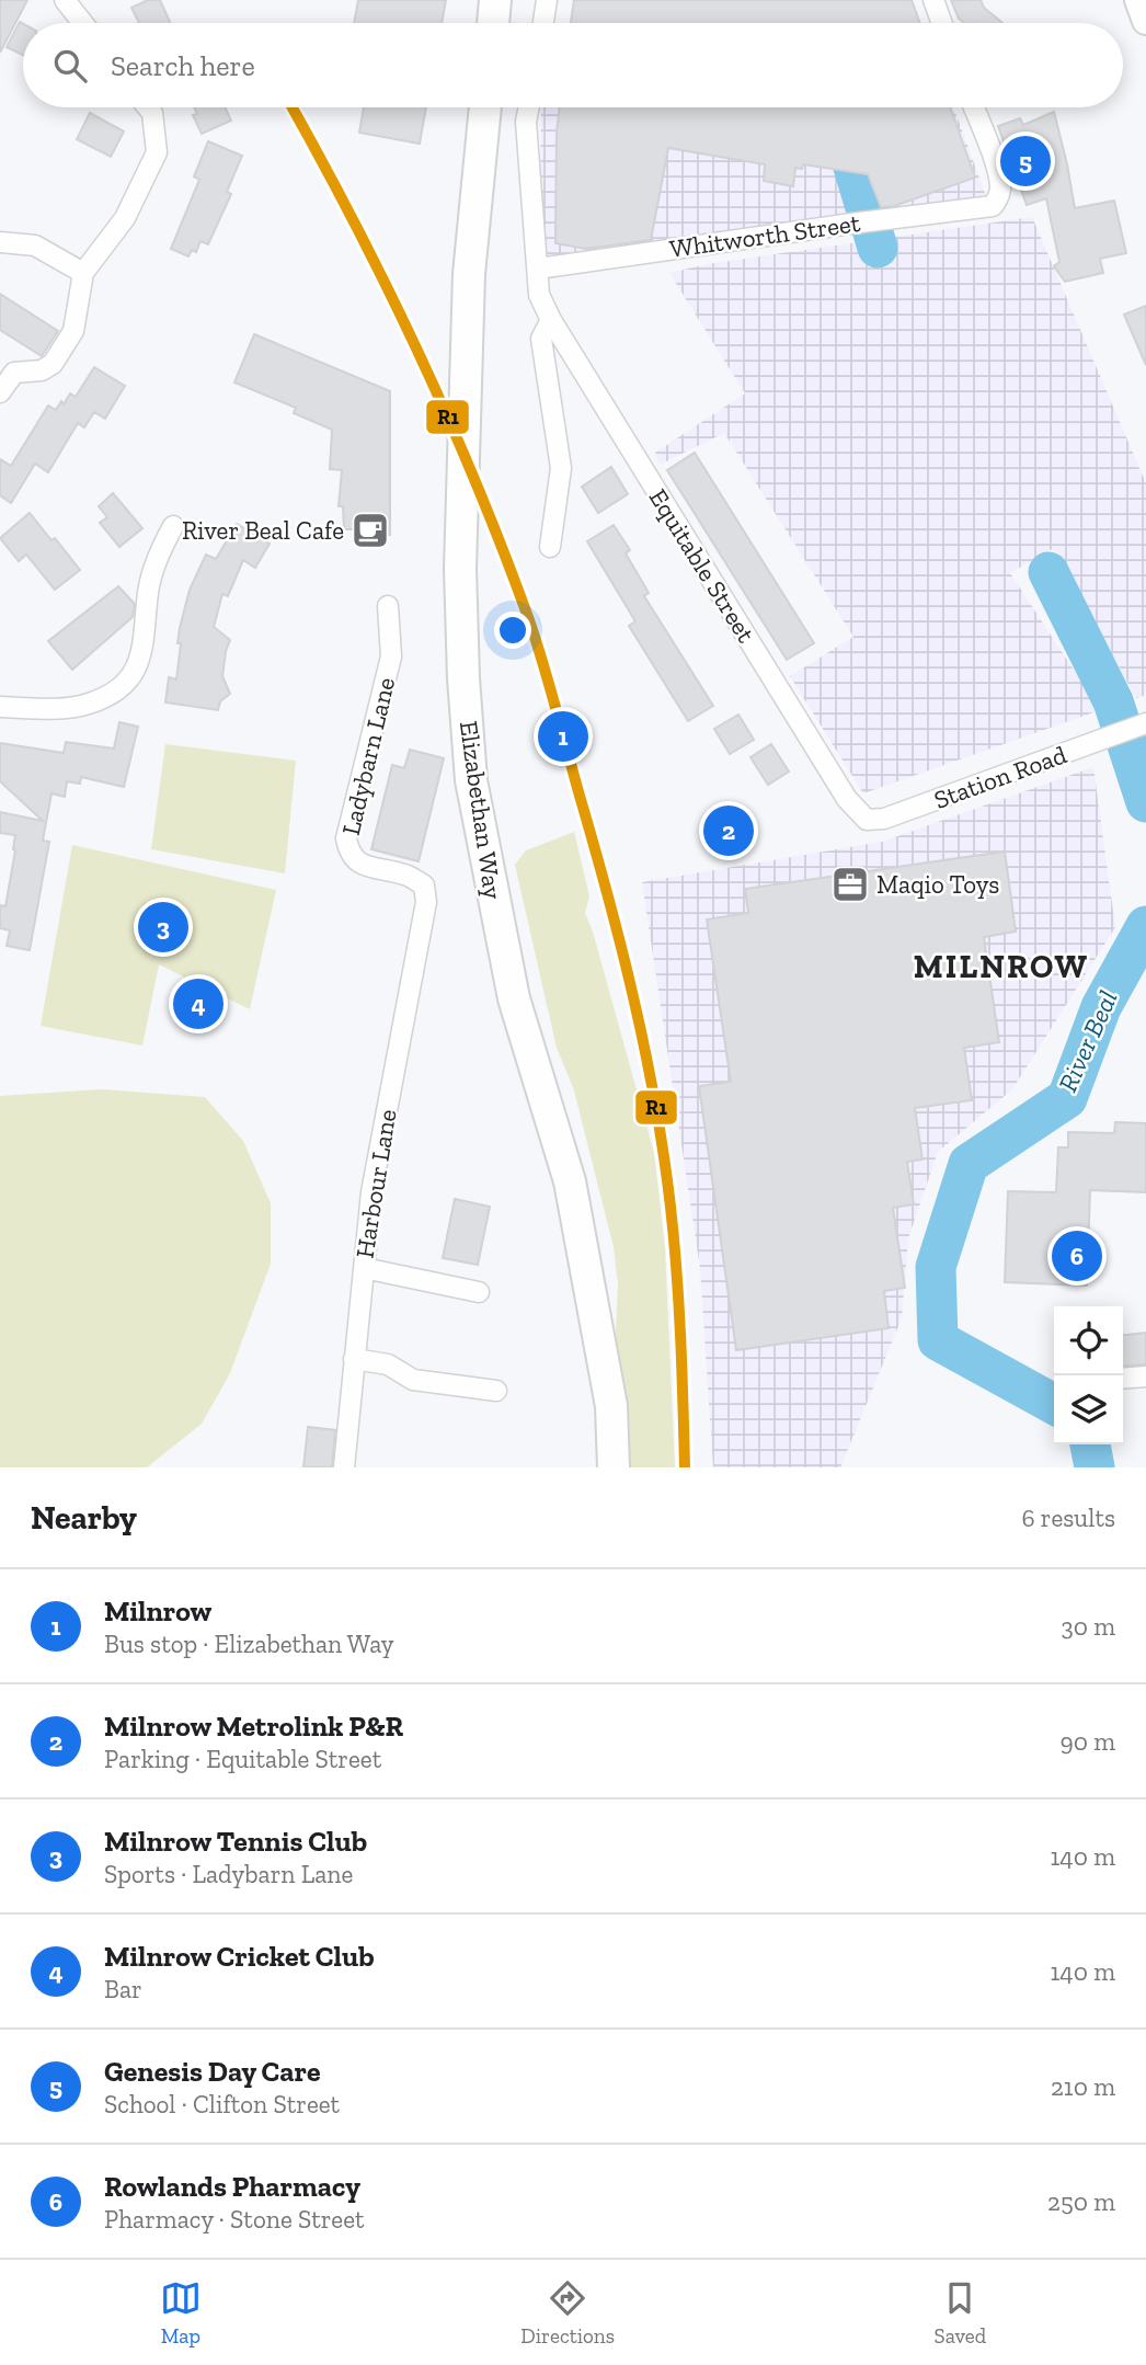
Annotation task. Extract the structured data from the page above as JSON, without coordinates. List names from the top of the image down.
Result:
{
  "streets": {
    "main road": ["Elizabethan Way"],
    "street": [
      "Whitworth Street",
      "Equitable Street",
      "Ladybarn Lane",
      "Station Road",
      "Harbour Lane"
    ]
  },
  "crossings": [
    ["Whitworth Street", "Equitable Street"],
    ["Equitable Street", "Station Road"],
    ["Ladybarn Lane", "Harbour Lane"]
  ],
  "districts": ["MILNROW"],
  "water": ["River Beal"],
  "places": {
    "cafe": ["River Beal Cafe"],
    "office": ["Maqio Toys"]
  },
  "lines": ["transit line R1"],
  "page": {
    "search": "Search here",
    "pins": [
      "5",
      "1",
      "2",
      "3",
      "4",
      "6"
    ],
    "heading": ["Nearby", "6 results"],
    "list": [
      {
        "mark": "1",
        "name": "Milnrow",
        "note": "Bus stop · Elizabethan Way",
        "value": "30 m"
      },
      {
        "mark": "2",
        "name": "Milnrow Metrolink P&R",
        "note": "Parking · Equitable Street",
        "value": "90 m"
      },
      {
        "mark": "3",
        "name": "Milnrow Tennis Club",
        "note": "Sports · Ladybarn Lane",
        "value": "140 m"
      },
      {
        "mark": "4",
        "name": "Milnrow Cricket Club",
        "note": "Bar",
        "value": "140 m"
      },
      {
        "mark": "5",
        "name": "Genesis Day Care",
        "note": "School · Clifton Street",
        "value": "210 m"
      },
      {
        "mark": "6",
        "name": "Rowlands Pharmacy",
        "note": "Pharmacy · Stone Street",
        "value": "250 m"
      }
    ],
    "nav": ["Map", "Directions", "Saved"]
  }
}
